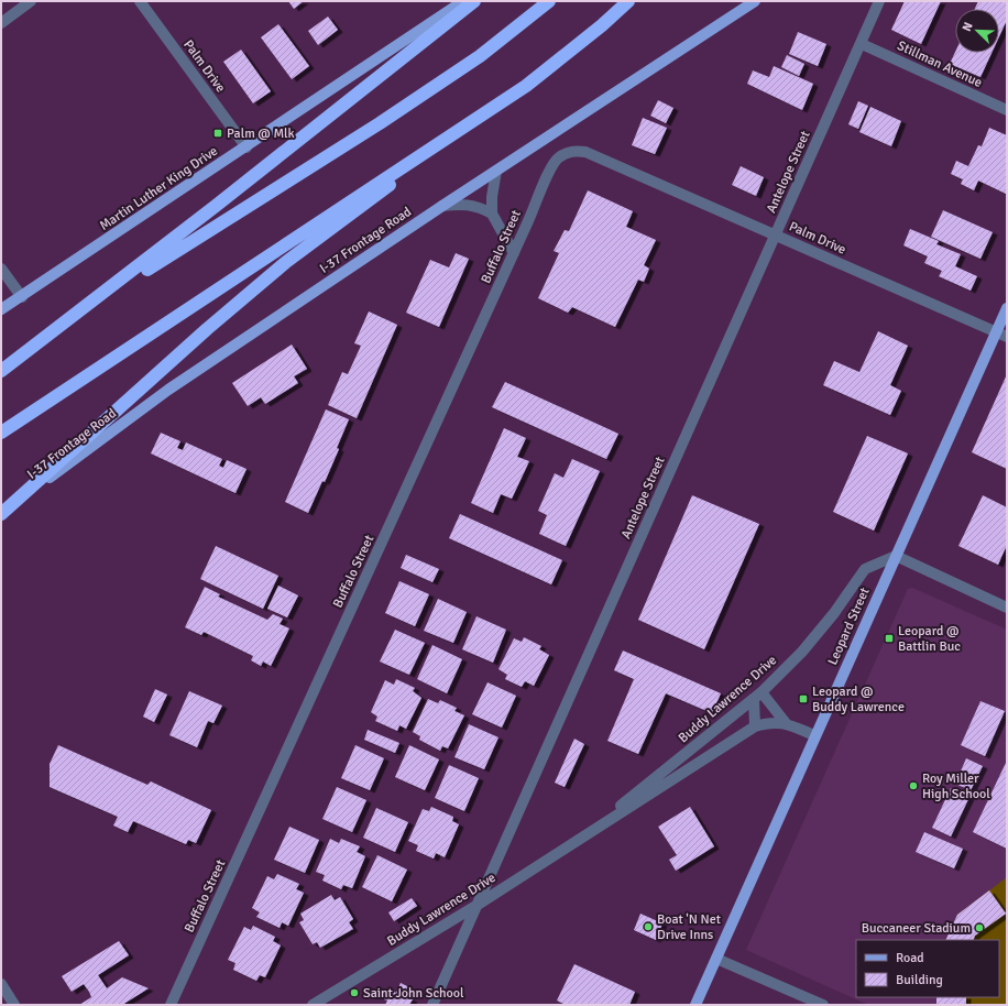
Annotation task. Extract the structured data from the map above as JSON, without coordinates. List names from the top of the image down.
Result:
{
  "streets": {
    "main road": ["Martin Luther King Drive", "I-37 Frontage Road", "Leopard Street"],
    "street": [
      "Stillman Avenue",
      "Palm Drive",
      "Antelope Street",
      "Buffalo Street",
      "Buddy Lawrence Drive"
    ]
  },
  "crossings": [
    ["Stillman Avenue", "Antelope Street"],
    ["Palm Drive", "Antelope Street"],
    ["Palm Drive", "Martin Luther King Drive"],
    ["Palm Drive", "Buffalo Street"],
    ["Palm Drive", "Leopard Street"],
    ["Antelope Street", "Buddy Lawrence Drive"],
    ["Leopard Street", "Buddy Lawrence Drive"]
  ],
  "places": {
    "transit": ["Palm @ Mlk", "Leopard @ Battlin Buc", "Leopard @ Buddy Lawrence"],
    "other": [
      "Roy Miller High School",
      "Boat 'N Net Drive Inns",
      "Buccaneer Stadium",
      "Saint John School"
    ]
  },
  "legend": ["Road", "Building"],
  "north": "top left"
}
